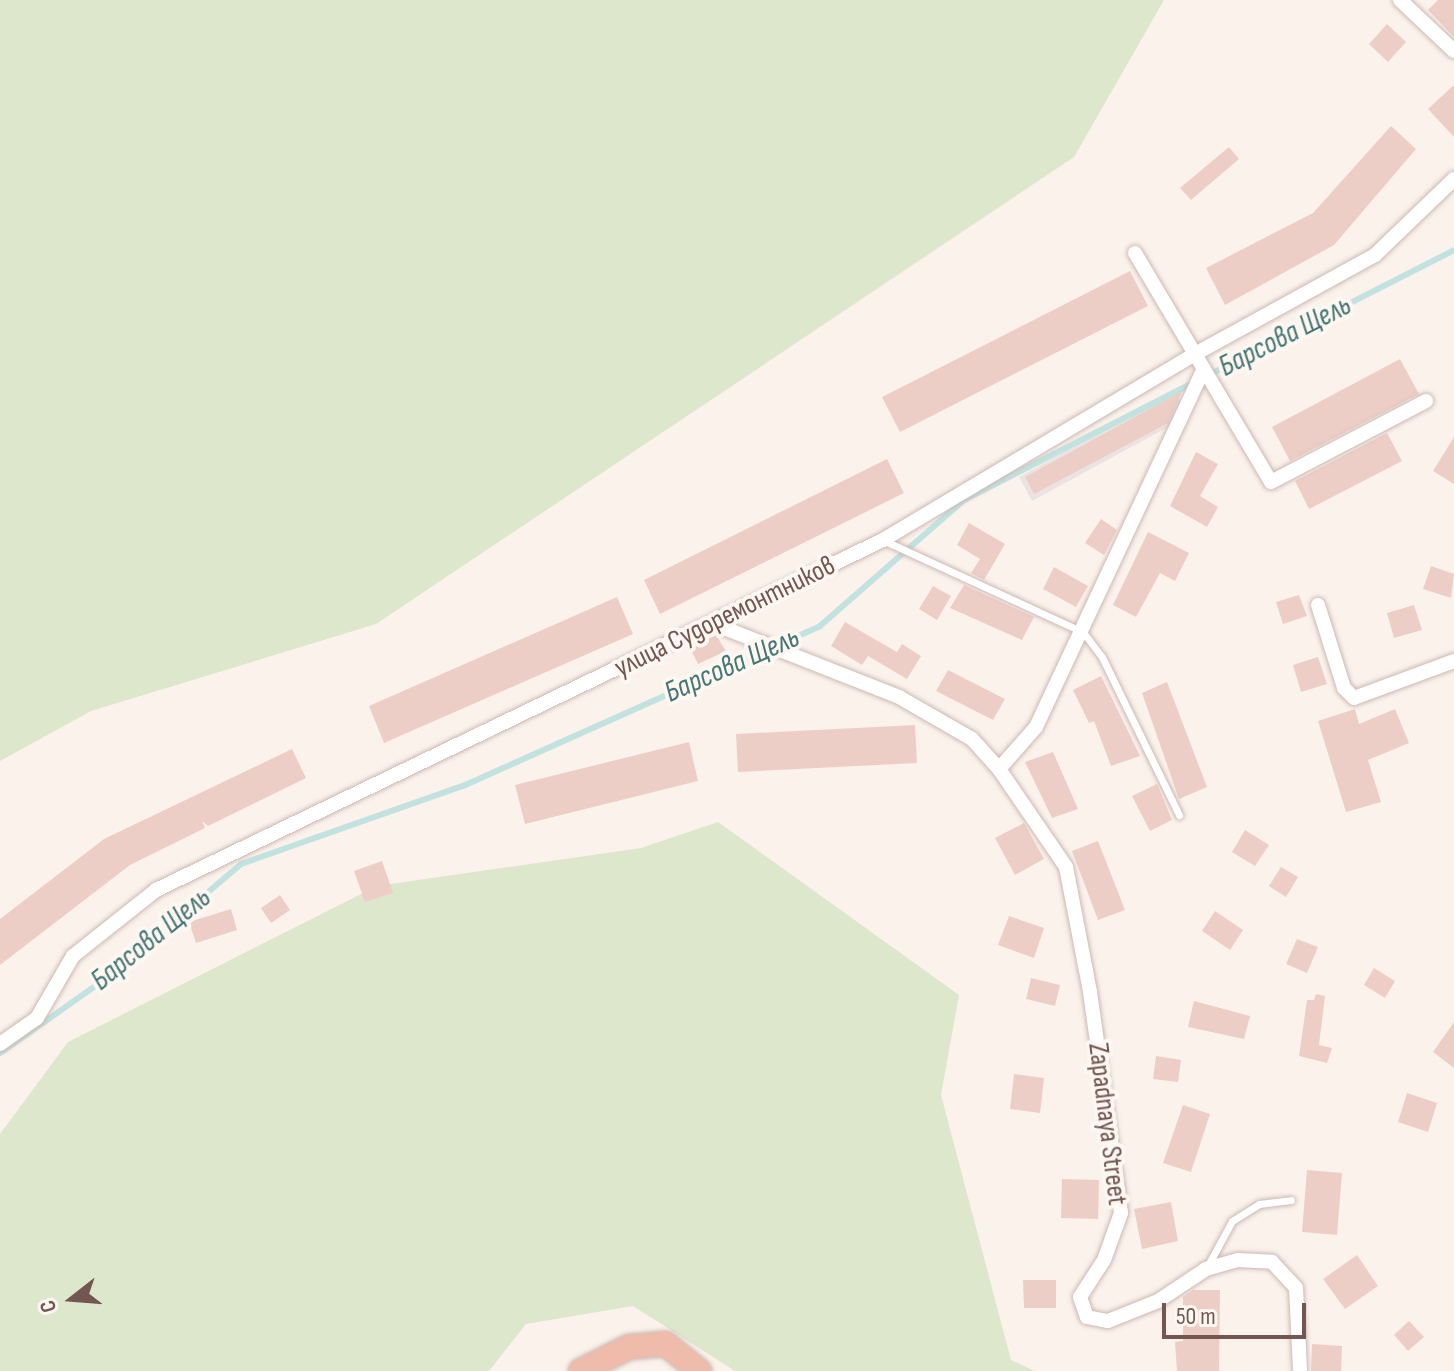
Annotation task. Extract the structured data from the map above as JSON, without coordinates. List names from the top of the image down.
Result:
{
  "streets": {
    "street": ["улица Судоремонтников", "Zapadnaya Street"]
  },
  "crossings": [
    ["улица Судоремонтников", "Zapadnaya Street"]
  ],
  "water": ["Барсова Щель"],
  "scale_bar": "50 m",
  "north": "left"
}
